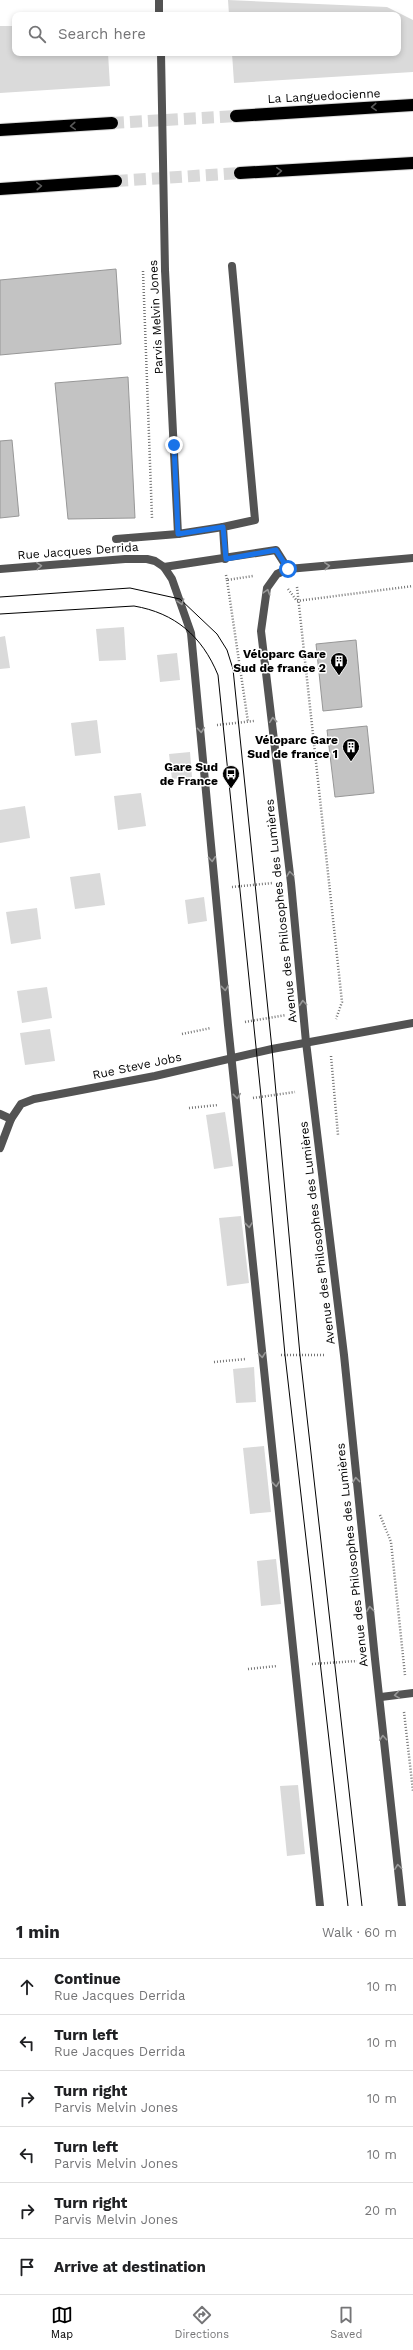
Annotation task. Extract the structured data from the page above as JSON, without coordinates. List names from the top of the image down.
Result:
{
  "streets": {
    "highway": ["La Languedocienne"],
    "street": [
      "Parvis Melvin Jones",
      "Rue Jacques Derrida",
      "Avenue des Philosophes des Lumières",
      "Rue Steve Jobs"
    ]
  },
  "crossings": [
    ["Avenue des Philosophes des Lumières", "Rue Steve Jobs"]
  ],
  "one_way": ["Avenue des Philosophes des Lumières"],
  "places": {
    "building": ["Véloparc Gare Sud de france 2", "Véloparc Gare Sud de france 1"],
    "bus stop": ["Gare Sud de France"]
  },
  "page": {
    "search": "Search here",
    "heading": ["1 min", "Walk · 60 m"],
    "list": [
      ["Continue", "Rue Jacques Derrida", "10 m"],
      ["Turn left", "Rue Jacques Derrida", "10 m"],
      ["Turn right", "Parvis Melvin Jones", "10 m"],
      ["Turn left", "Parvis Melvin Jones", "10 m"],
      ["Turn right", "Parvis Melvin Jones", "20 m"],
      "Arrive at destination"
    ],
    "nav": ["Map", "Directions", "Saved"]
  }
}
